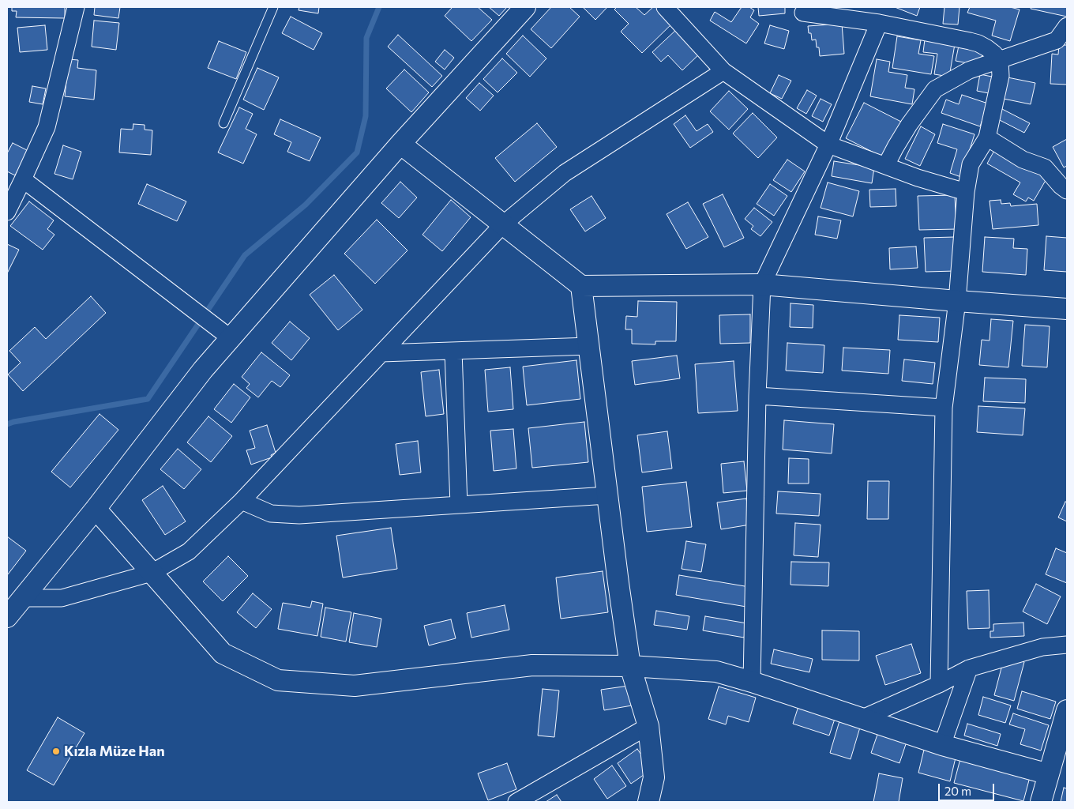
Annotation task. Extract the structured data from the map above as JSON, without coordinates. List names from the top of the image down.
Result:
{
  "places": ["Kızla Müze Han"],
  "scale_bar": "20 m"
}
